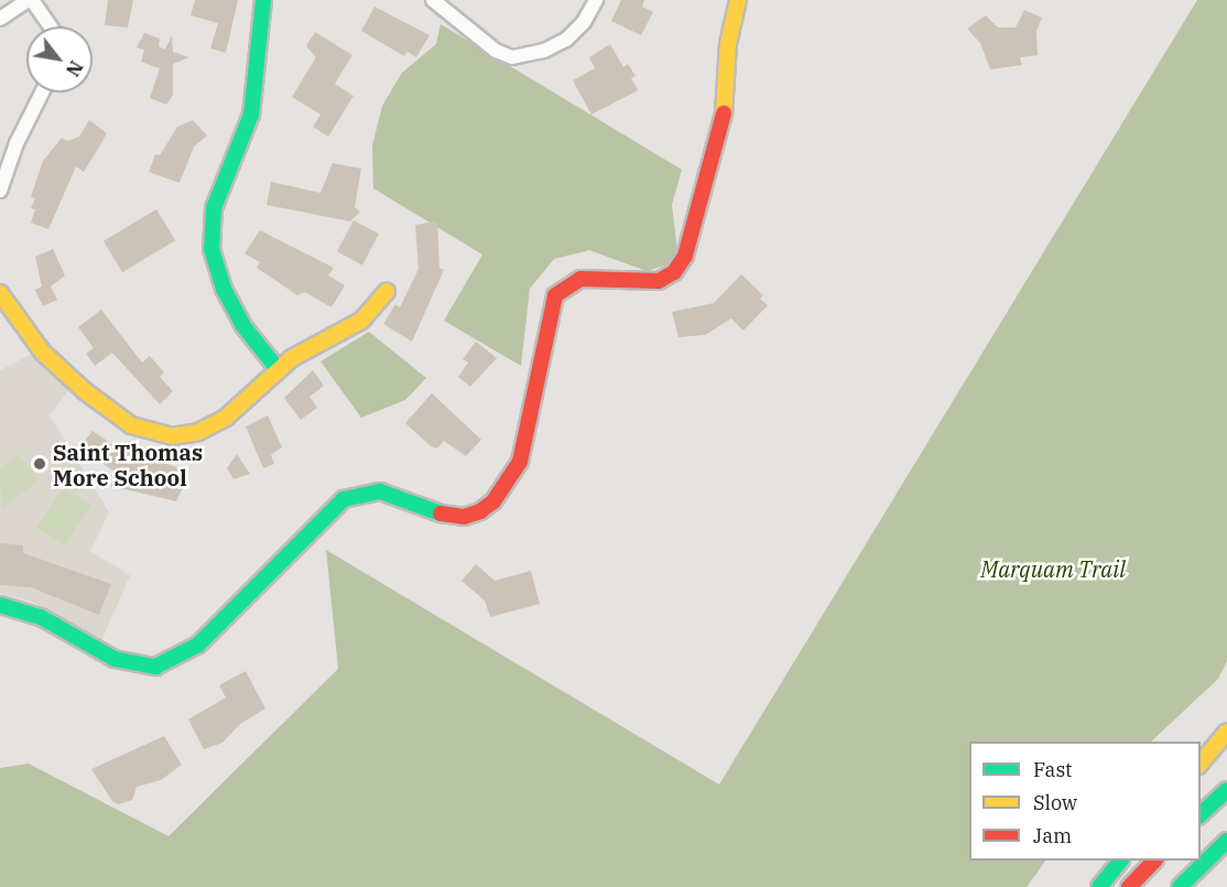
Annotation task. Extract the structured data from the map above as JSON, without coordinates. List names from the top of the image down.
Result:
{
  "parks": ["Marquam Trail"],
  "places": ["Saint Thomas More School"],
  "legend": ["Fast", "Slow", "Jam"],
  "north": "bottom right"
}
